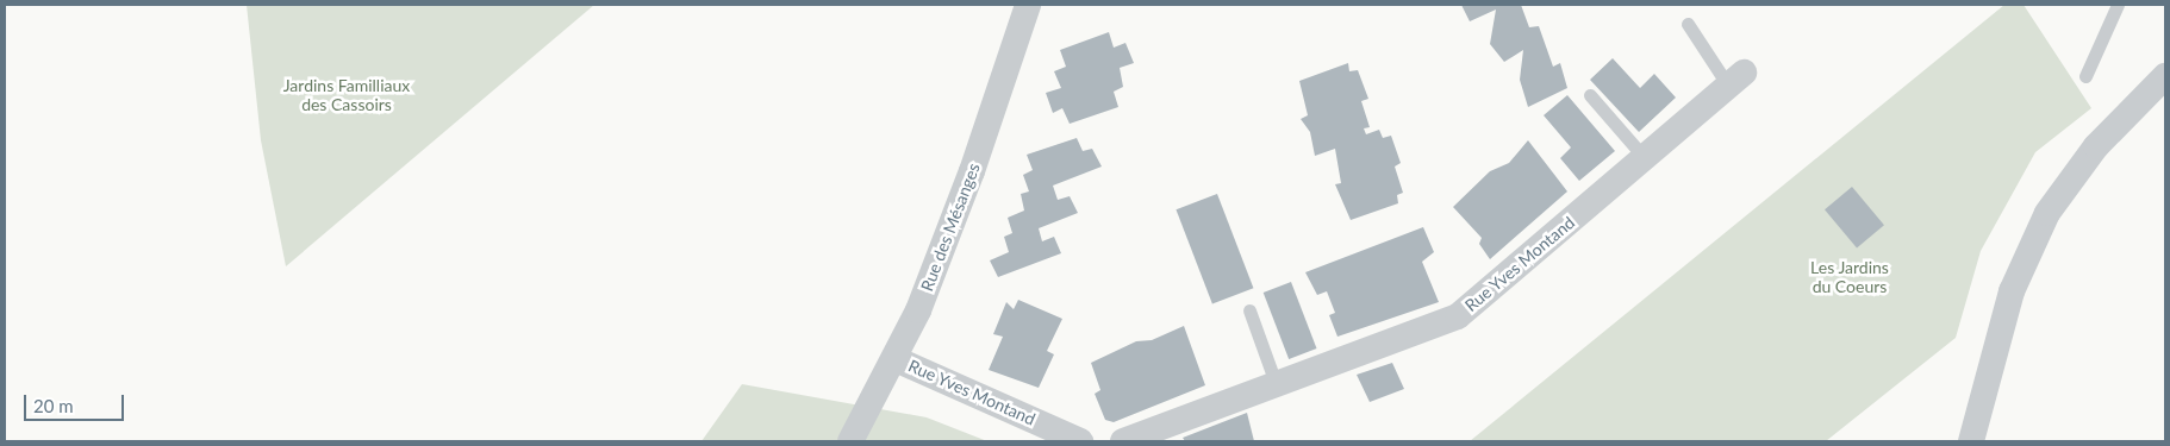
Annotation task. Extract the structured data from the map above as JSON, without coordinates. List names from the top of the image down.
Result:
{
  "streets": {
    "street": ["Rue des Mésanges", "Rue Yves Montand"]
  },
  "crossings": [
    ["Rue des Mésanges", "Rue Yves Montand"]
  ],
  "parks": ["Jardins Familliaux des Cassoirs", "Les Jardins du Coeurs"],
  "scale_bar": "20 m"
}
